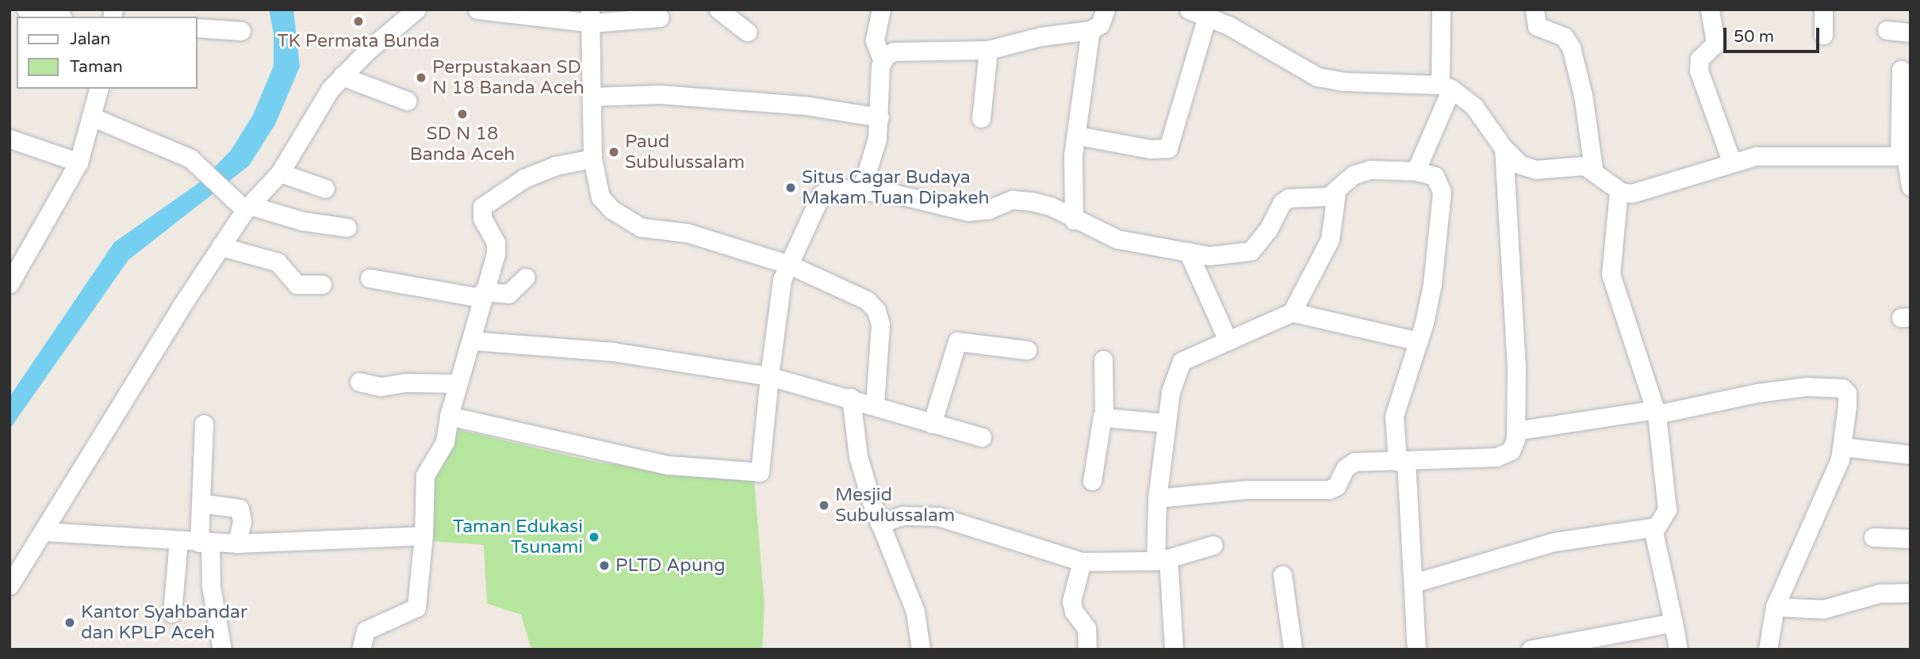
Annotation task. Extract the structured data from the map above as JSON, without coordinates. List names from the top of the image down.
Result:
{
  "places": [
    "TK Permata Bunda",
    "Perpustakaan SD N 18 Banda Aceh",
    "SD N 18 Banda Aceh",
    "Paud Subulussalam",
    "Situs Cagar Budaya Makam Tuan Dipakeh",
    "Mesjid Subulussalam",
    "Taman Edukasi Tsunami",
    "PLTD Apung",
    "Kantor Syahbandar dan KPLP Aceh"
  ],
  "legend": ["Jalan", "Taman"],
  "scale_bar": "50 m"
}
